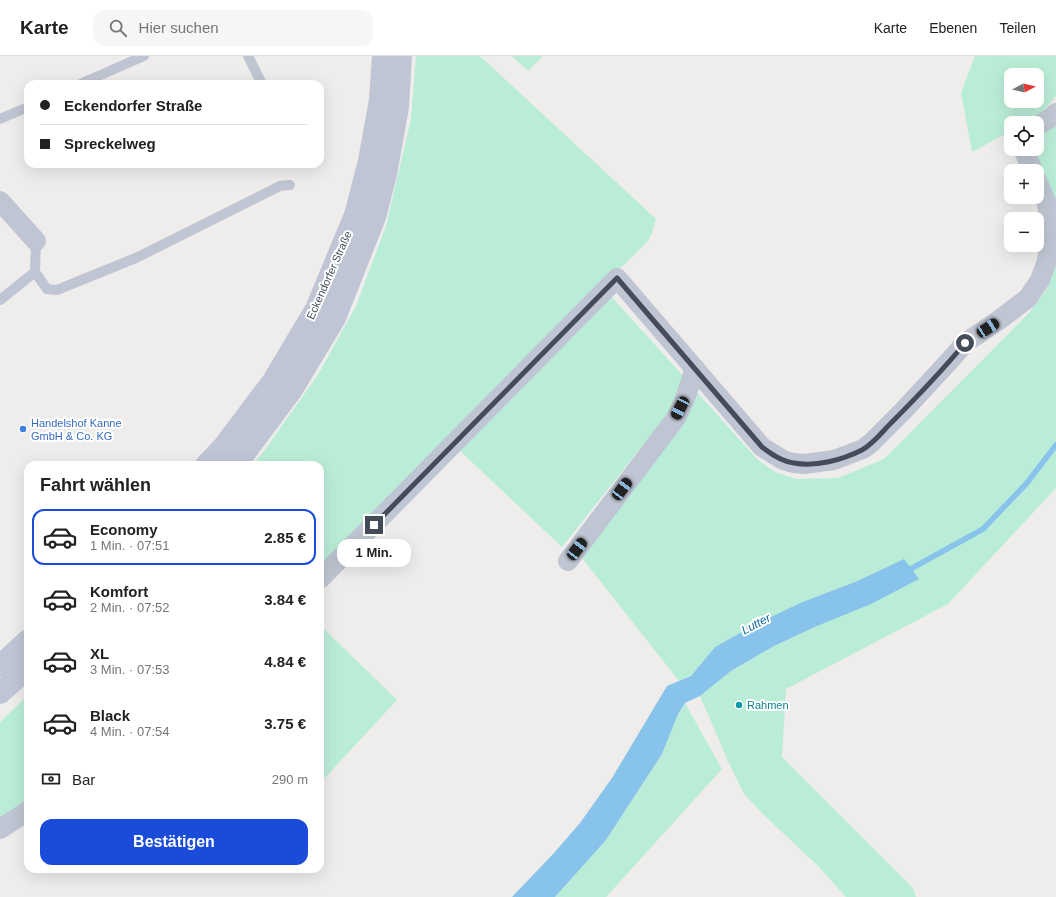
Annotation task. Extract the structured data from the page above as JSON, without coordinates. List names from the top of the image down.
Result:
{
  "streets": {
    "main road": ["Eckendorfer Straße"]
  },
  "water": ["Lutter"],
  "places": ["Handelshof Kanne GmbH & Co. KG", "Rahmen"],
  "north": "right",
  "page": {
    "header": "Karte",
    "search": "Hier suchen",
    "nav": ["Karte", "Ebenen", "Teilen"],
    "map_buttons": ["+", "−"],
    "banner": ["Eckendorfer Straße", "Spreckelweg"],
    "heading": "Fahrt wählen",
    "list": [
      {
        "name": "Economy",
        "note": "1 Min. · 07:51",
        "value": "2.85 €"
      },
      {
        "name": "Komfort",
        "note": "2 Min. · 07:52",
        "value": "3.84 €"
      },
      {
        "name": "XL",
        "note": "3 Min. · 07:53",
        "value": "4.84 €"
      },
      {
        "name": "Black",
        "note": "4 Min. · 07:54",
        "value": "3.75 €"
      }
    ],
    "bubble": "1 Min.",
    "pay": ["Bar", "290 m"],
    "buttons": "Bestätigen"
  }
}
